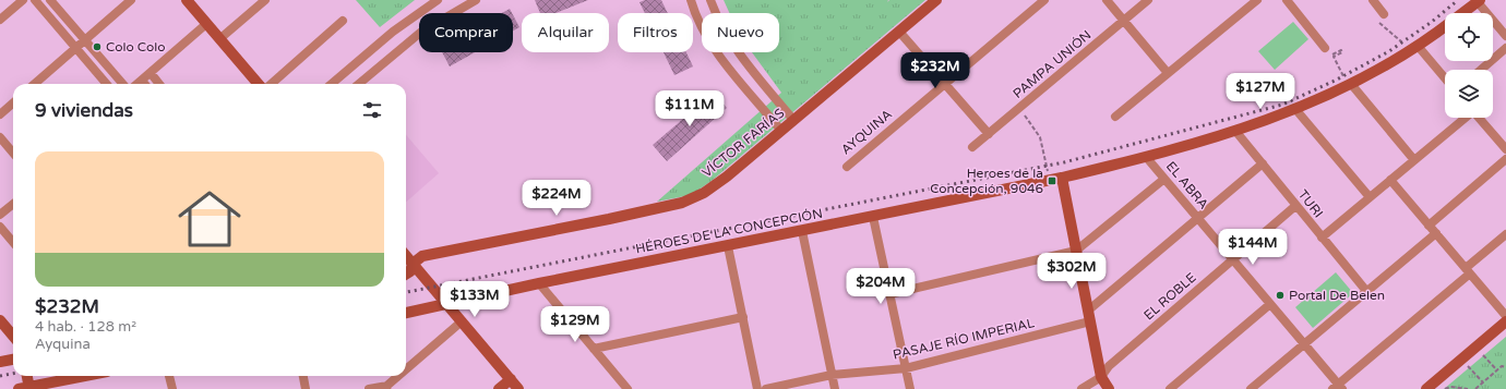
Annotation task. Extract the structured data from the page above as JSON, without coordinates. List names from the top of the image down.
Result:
{
  "streets": {
    "street": [
      "PAMPA UNIÓN",
      "AYQUINA",
      "VÍCTOR FARÍAS",
      "EL ABRA",
      "TURI",
      "HÉROES DE LA CONCEPCIÓN",
      "EL ROBLE",
      "PASAJE RÍO IMPERIAL"
    ]
  },
  "crossings": [
    ["EL ABRA", "HÉROES DE LA CONCEPCIÓN"],
    ["EL ABRA", "EL ROBLE"],
    ["TURI", "HÉROES DE LA CONCEPCIÓN"],
    ["TURI", "EL ROBLE"]
  ],
  "places": {
    "other": ["Colo Colo", "Portal De Belen"],
    "transit": ["Heroes de la Concepción, 9046"]
  },
  "page": {
    "chip": [
      "Comprar",
      "Alquilar",
      "Filtros",
      "Nuevo"
    ],
    "price": [
      "$232M",
      "$127M",
      "$111M",
      "$224M",
      "$144M",
      "$302M",
      "$204M",
      "$133M",
      "$129M"
    ],
    "heading": "9 viviendas",
    "list": [
      {
        "name": "$232M",
        "note": "4 hab. · 128 m² · Ayquina"
      }
    ]
  }
}
